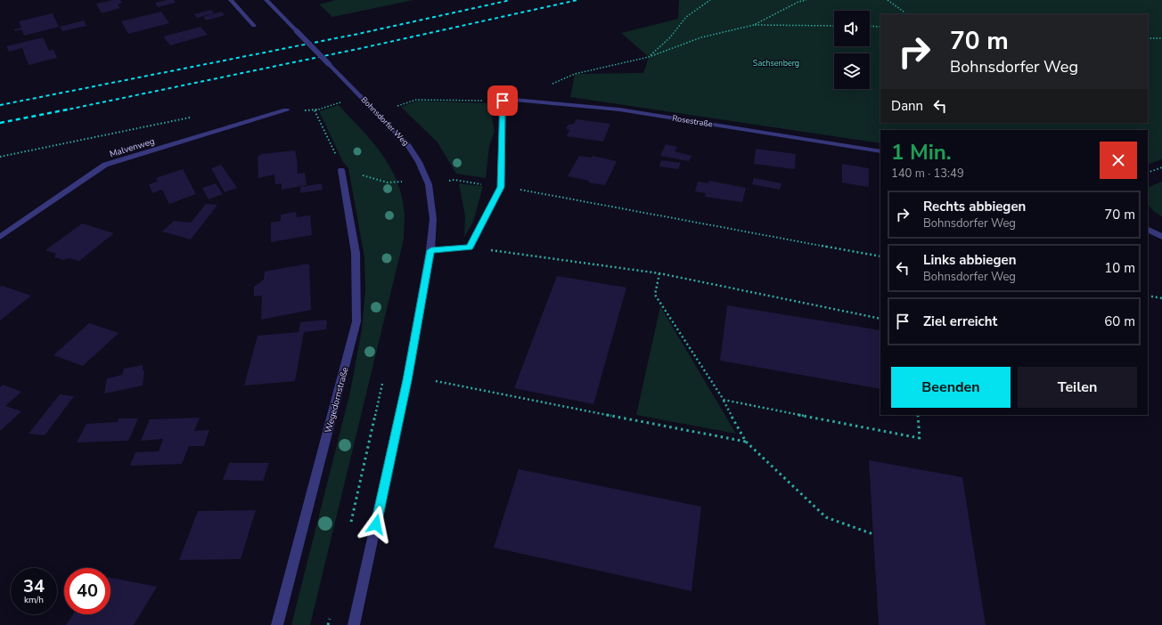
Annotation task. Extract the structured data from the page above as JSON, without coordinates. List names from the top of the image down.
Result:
{
  "streets": {
    "street": [
      "Bohnsdorfer Weg",
      "Rosestraße",
      "Malvenweg",
      "Wegedornstraße"
    ]
  },
  "parks": ["Sachsenberg"],
  "page": {
    "turn": ["70 m", "Bohnsdorfer Weg"],
    "then": "Dann",
    "heading": ["1 Min.", "140 m · 13:49"],
    "list": [
      {
        "name": "Rechts abbiegen",
        "note": "Bohnsdorfer Weg",
        "value": "70 m"
      },
      {
        "name": "Links abbiegen",
        "note": "Bohnsdorfer Weg",
        "value": "10 m"
      },
      {
        "name": "Ziel erreicht",
        "value": "60 m"
      }
    ],
    "buttons": ["Beenden", "Teilen"],
    "speed": "34 km/h",
    "limit": "40"
  }
}
